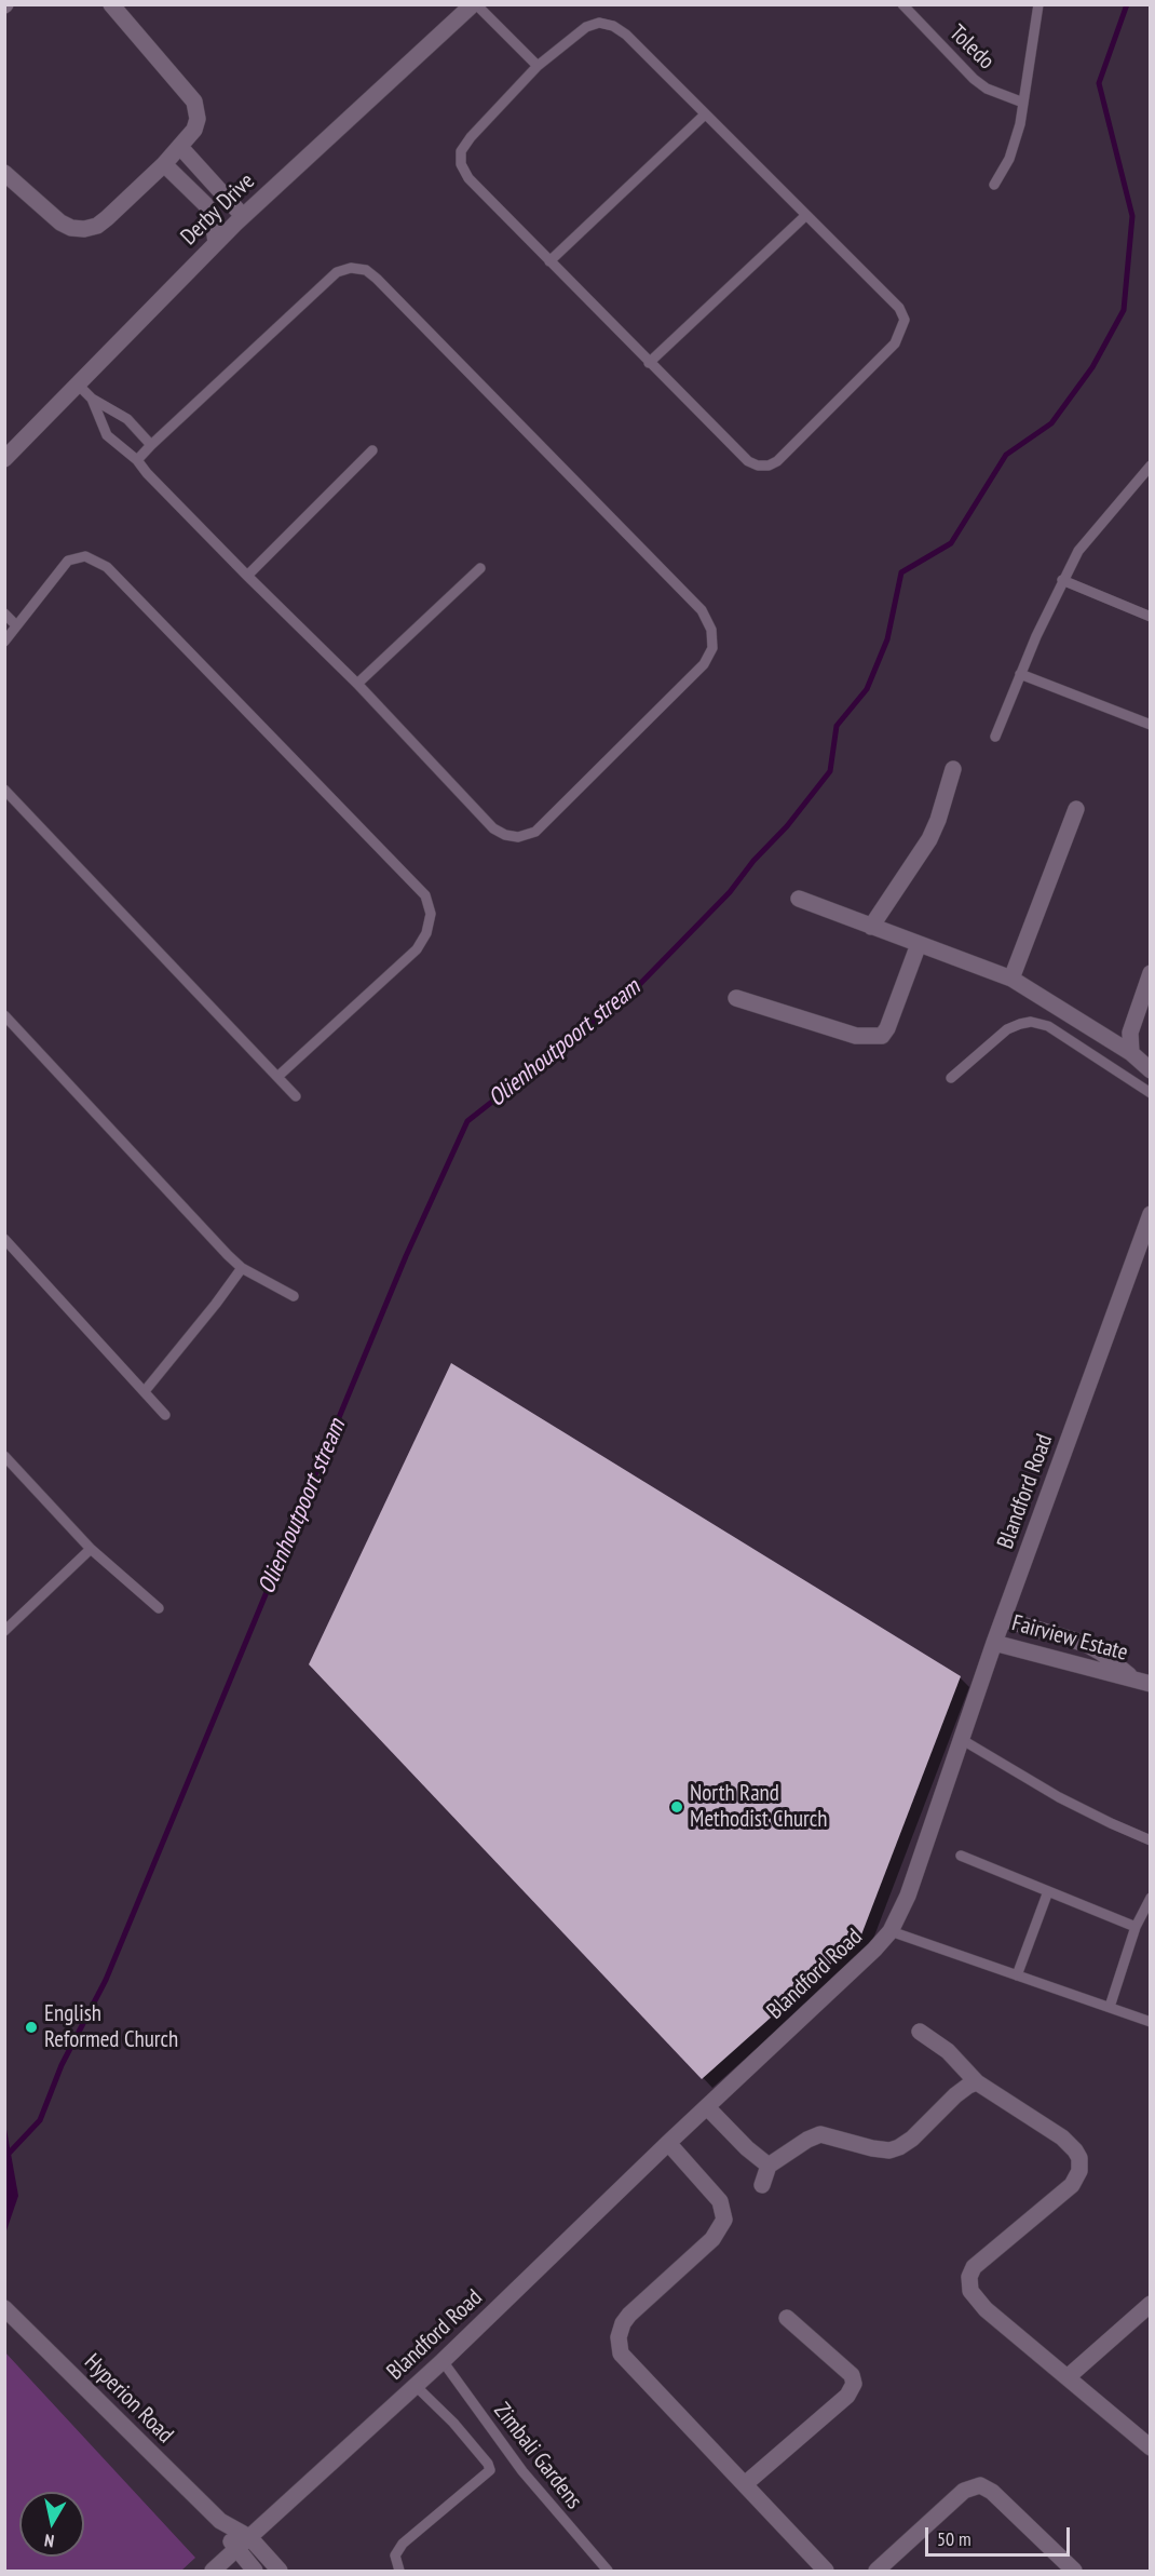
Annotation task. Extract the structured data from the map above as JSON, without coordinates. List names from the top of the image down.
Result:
{
  "streets": {
    "street": [
      "Derby Drive",
      "Blandford Road",
      "Fairview Estate",
      "Hyperion Road"
    ],
    "lane": ["Toledo", "Zimbali Gardens"]
  },
  "crossings": [
    ["Blandford Road", "Fairview Estate"],
    ["Blandford Road", "Hyperion Road"],
    ["Blandford Road", "Zimbali Gardens"]
  ],
  "water": ["Olienhoutpoort stream"],
  "places": ["North Rand Methodist Church", "English Reformed Church"],
  "scale_bar": "50 m",
  "north": "bottom"
}
